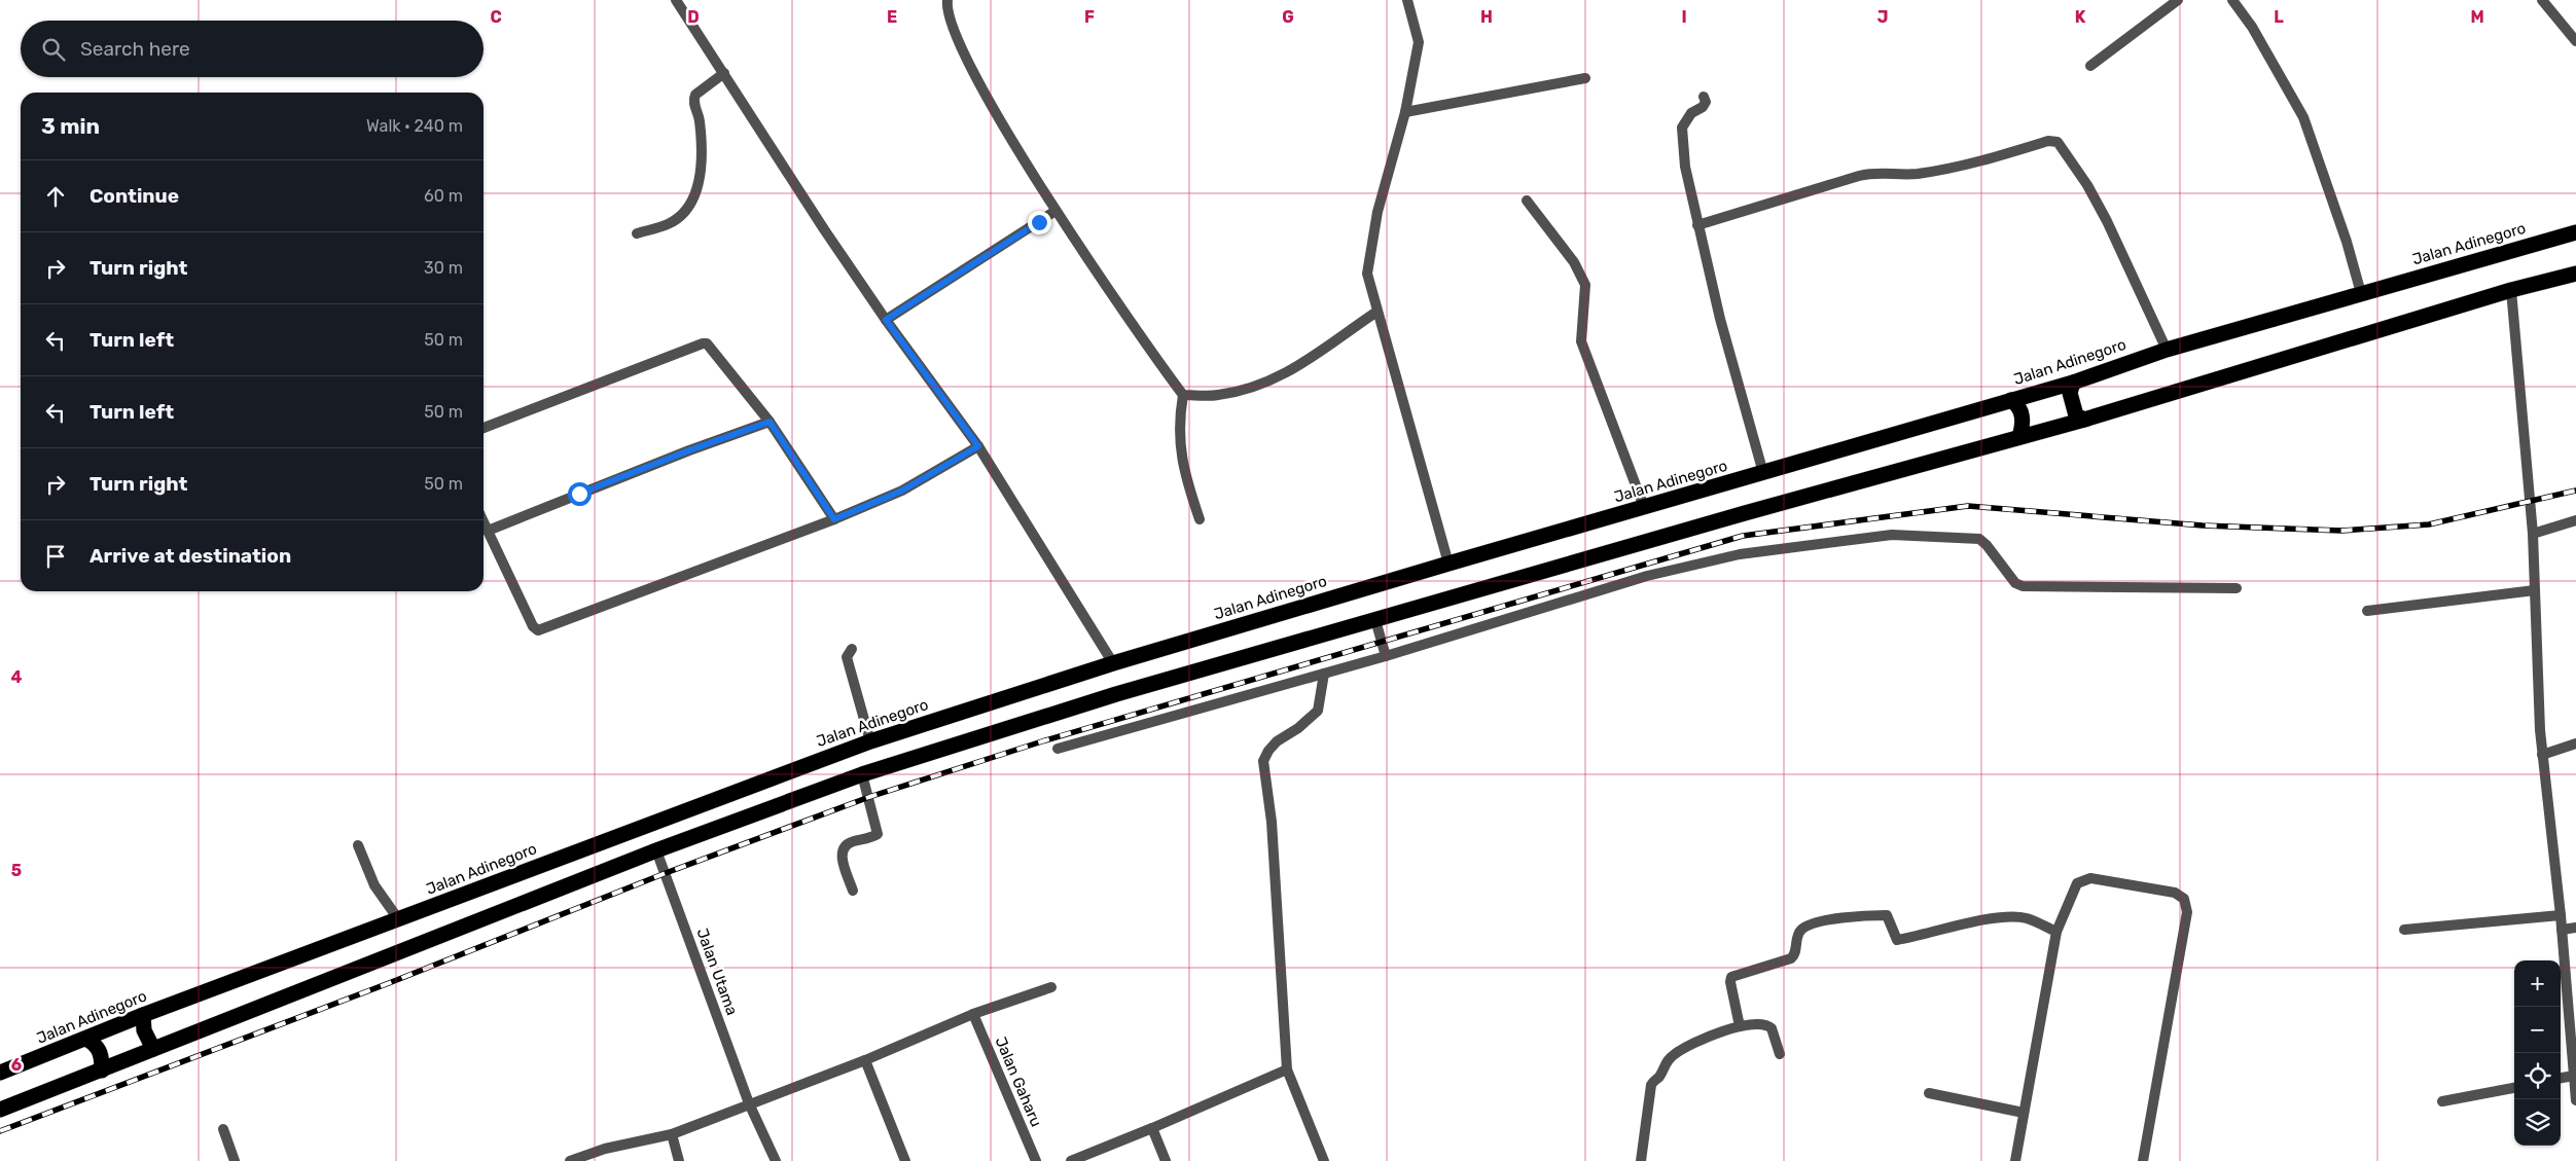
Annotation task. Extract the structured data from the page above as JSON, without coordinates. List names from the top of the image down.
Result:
{
  "streets": {
    "highway": ["Jalan Adinegoro"],
    "street": ["Jalan Utama", "Jalan Gaharu"]
  },
  "page": {
    "search": "Search here",
    "heading": ["3 min", "Walk · 240 m"],
    "list": [
      ["Continue", "60 m"],
      ["Turn right", "30 m"],
      ["Turn left", "50 m"],
      ["Turn left", "50 m"],
      ["Turn right", "50 m"],
      "Arrive at destination"
    ],
    "map_buttons": ["+", "−"]
  },
  "grid": {
    "columns": [
      "C",
      "D",
      "E",
      "F",
      "G",
      "H",
      "I",
      "J",
      "K",
      "L",
      "M"
    ],
    "rows": ["4", "5", "6"]
  }
}
